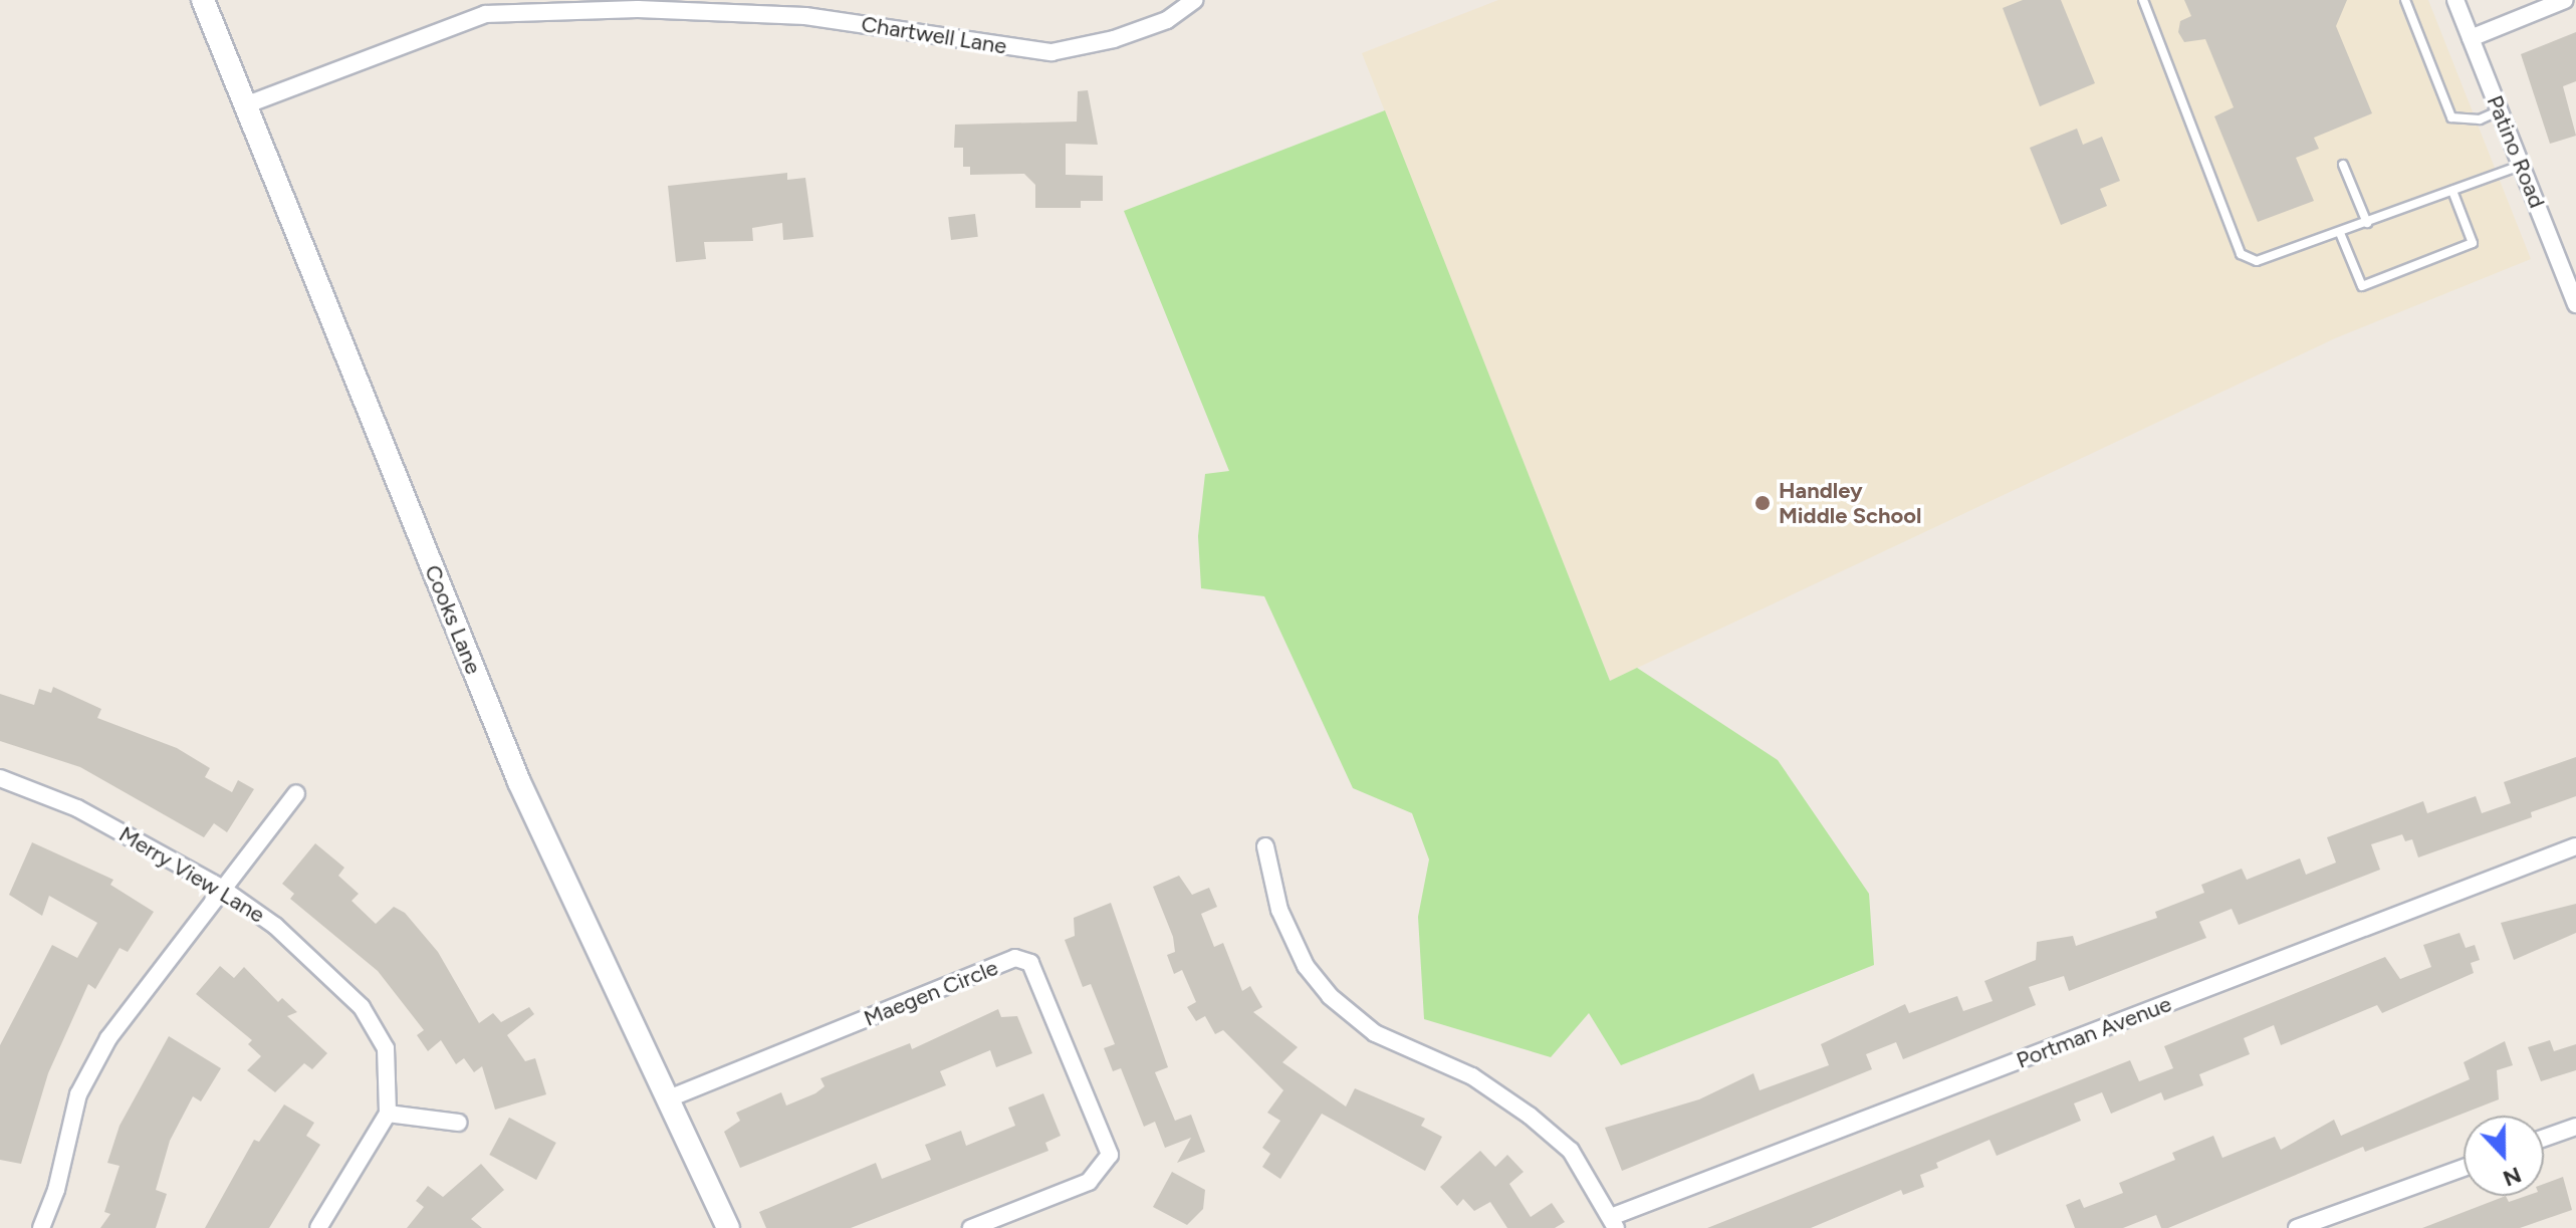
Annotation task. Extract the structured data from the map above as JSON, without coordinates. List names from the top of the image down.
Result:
{
  "streets": {
    "main road": ["Cooks Lane"],
    "street": [
      "Chartwell Lane",
      "Patino Road",
      "Merry View Lane",
      "Maegen Circle",
      "Portman Avenue"
    ]
  },
  "crossings": [
    ["Chartwell Lane", "Cooks Lane"],
    ["Cooks Lane", "Maegen Circle"]
  ],
  "places": ["Handley Middle School"],
  "north": "bottom"
}
